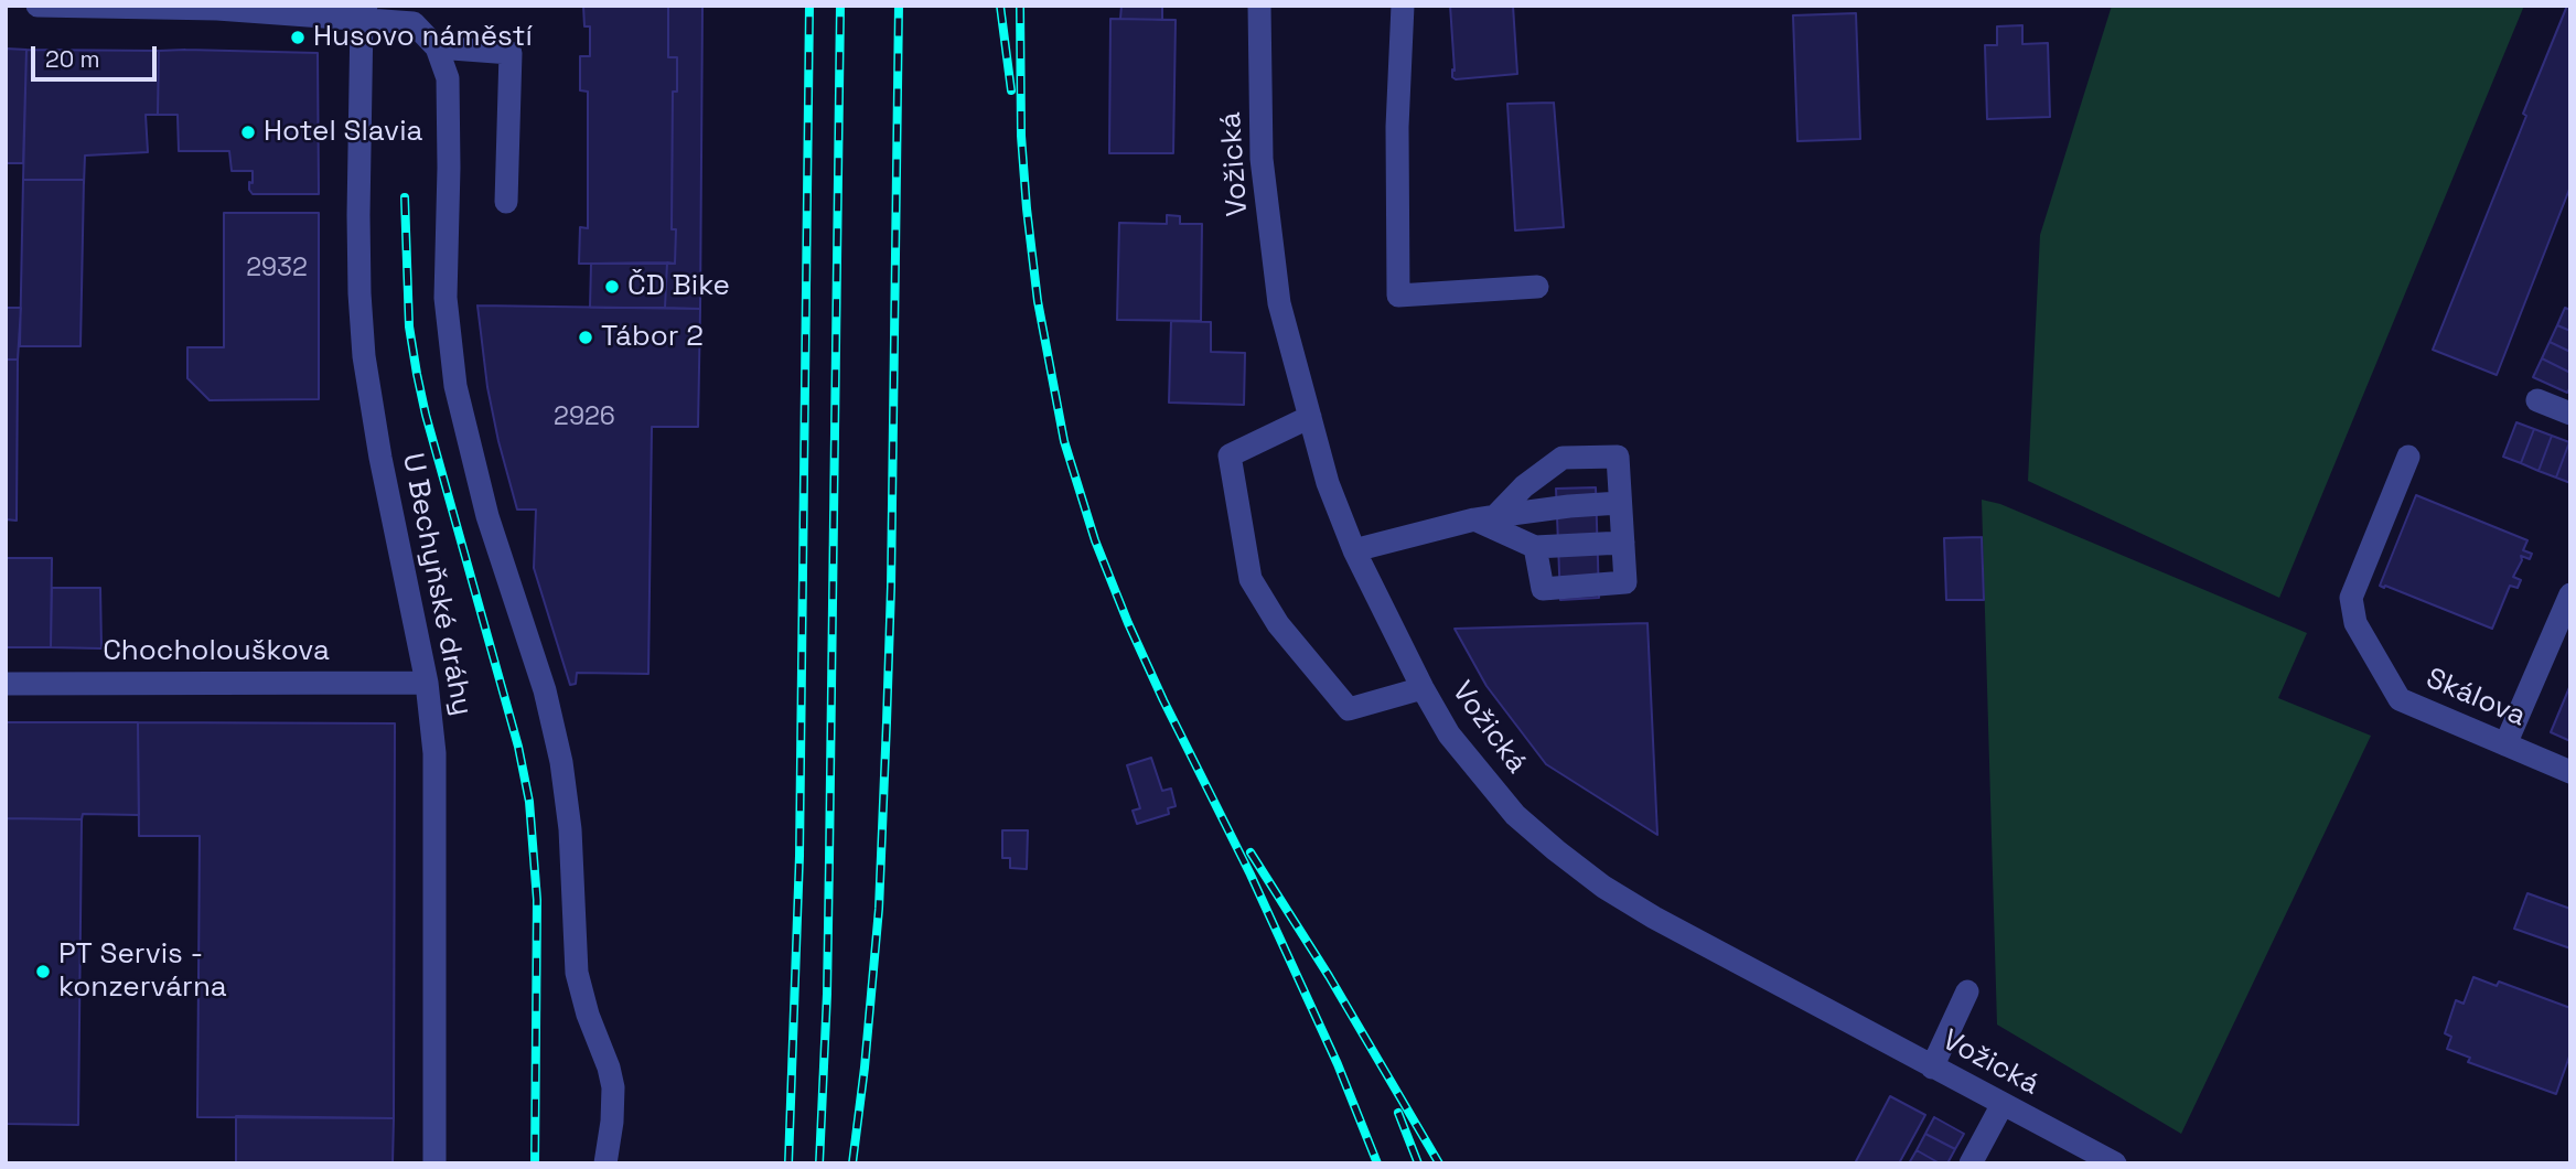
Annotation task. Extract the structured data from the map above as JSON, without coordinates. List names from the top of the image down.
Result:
{
  "streets": {
    "street": [
      "Vožická",
      "U Bechyňské dráhy",
      "Chocholouškova",
      "Skálova"
    ]
  },
  "crossings": [
    ["U Bechyňské dráhy", "Chocholouškova"]
  ],
  "places": [
    "Husovo náměstí",
    "Hotel Slavia",
    "ČD Bike",
    "Tábor 2",
    "PT Servis - konzervárna"
  ],
  "house_numbers": ["2932", "2926"],
  "scale_bar": "20 m"
}
